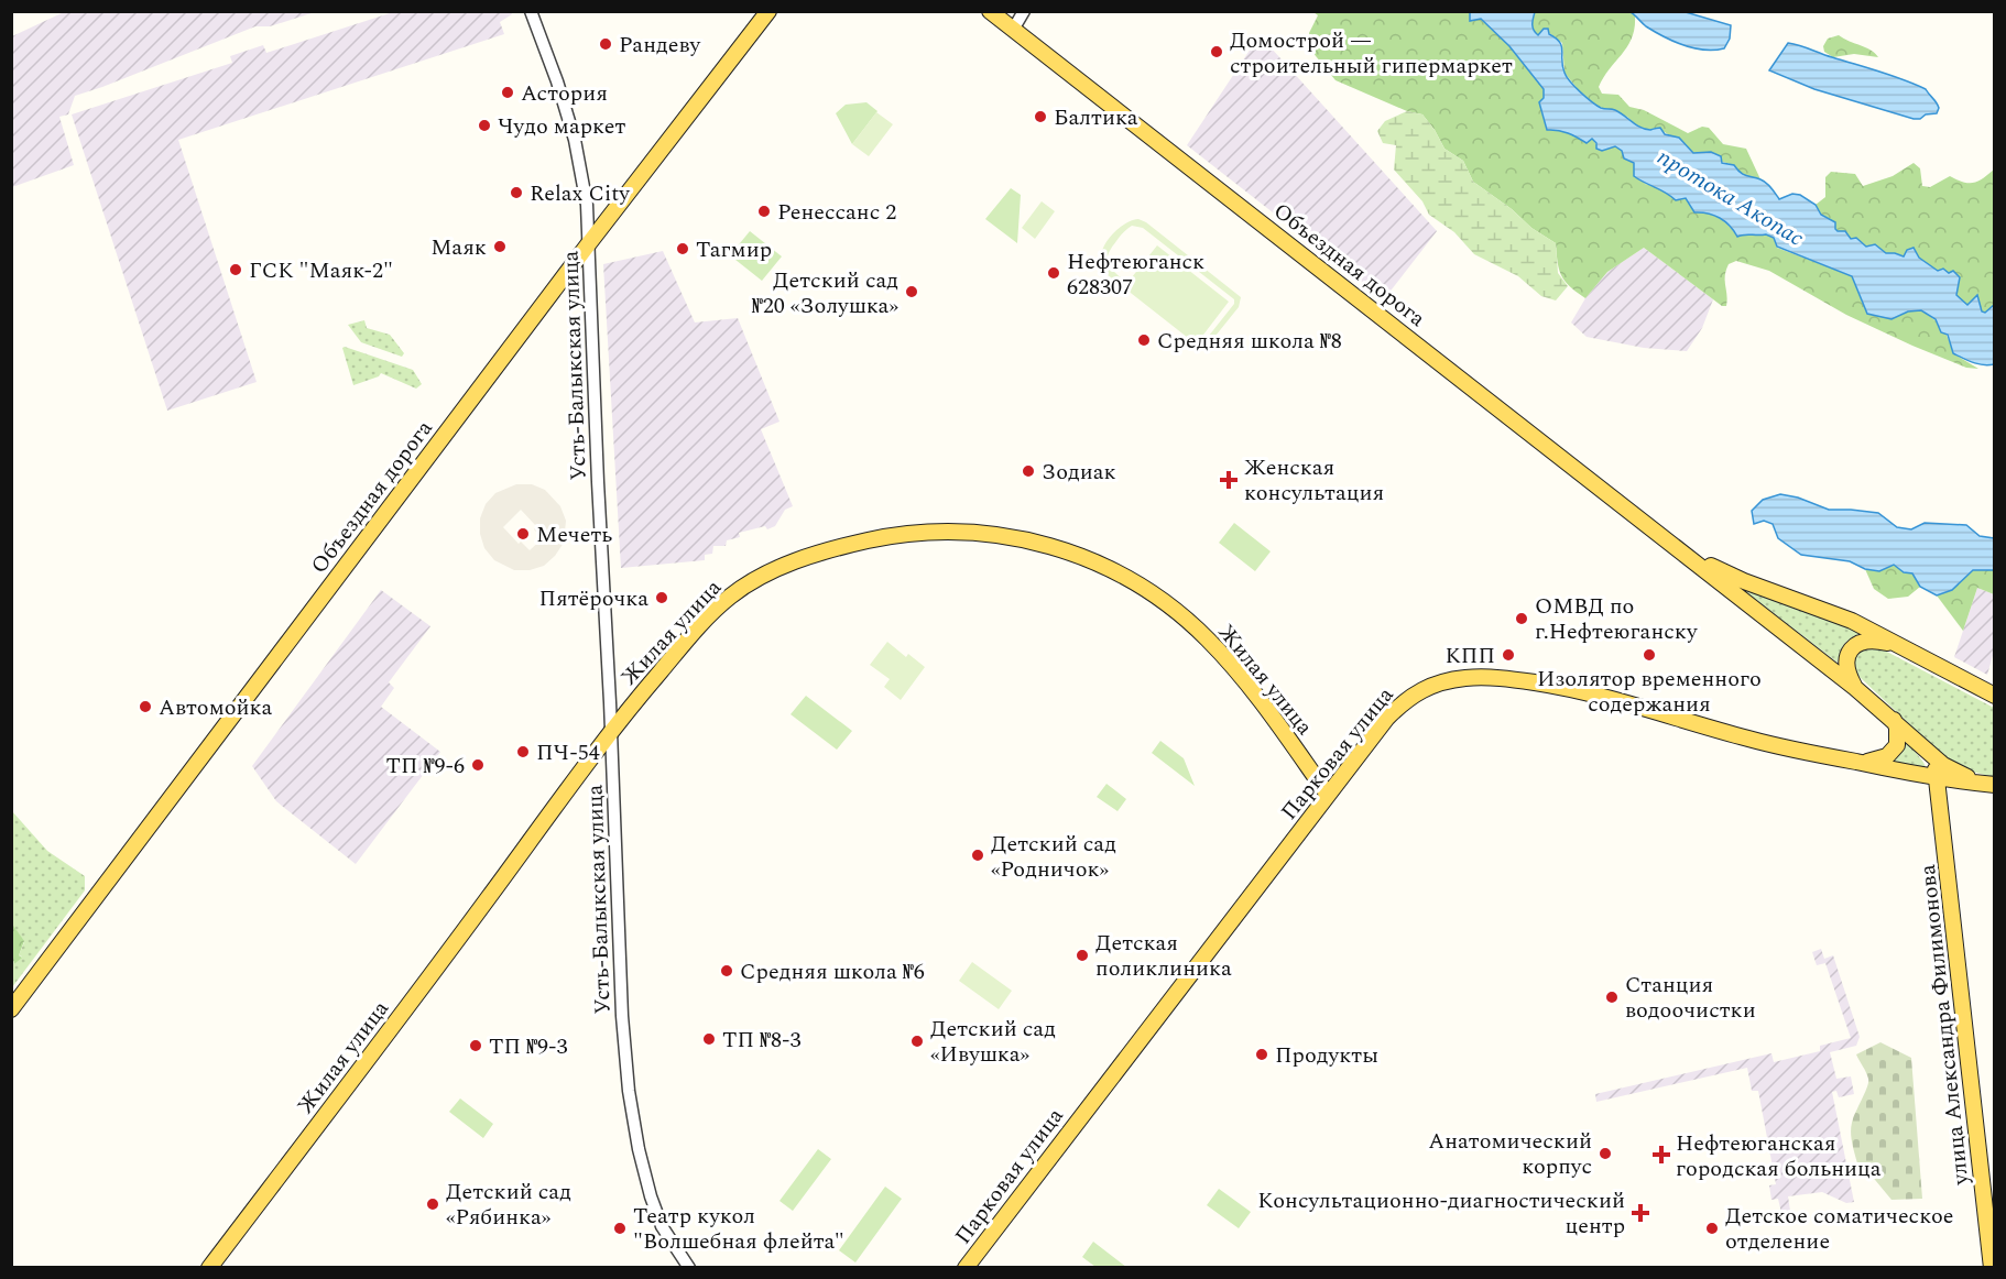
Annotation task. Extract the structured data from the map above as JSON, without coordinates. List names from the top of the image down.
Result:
{
  "streets": {
    "main road": [
      "Объездная дорога",
      "Жилая улица",
      "Парковая улица",
      "улица Александра Филимонова"
    ],
    "street": ["Усть-Балыкская улица"]
  },
  "crossings": [
    ["Объездная дорога", "Усть-Балыкская улица"],
    ["Усть-Балыкская улица", "Жилая улица"],
    ["Жилая улица", "Парковая улица"],
    ["Парковая улица", "улица Александра Филимонова"]
  ],
  "water": ["протока Акопас"],
  "places": {
    "other": [
      "Рандеву",
      "Домострой — строительный гипермаркет",
      "Астория",
      "Балтика",
      "Чудо маркет",
      "Relax City",
      "Ренессанс 2",
      "Маяк",
      "Тагмир",
      "ГСК \"Маяк-2\"",
      "Нефтеюганск 628307",
      "Детский сад №20 «Золушка»",
      "Средняя школа №8",
      "Зодиак",
      "Мечеть",
      "Пятёрочка",
      "ОМВД по г.Нефтеюганску",
      "КПП",
      "Изолятор временного содержания",
      "Автомойка",
      "ПЧ-54",
      "ТП №9-6",
      "Детский сад «Родничок»",
      "Детская поликлиника",
      "Средняя школа №6",
      "Станция водоочистки",
      "ТП №8-3",
      "Детский сад «Ивушка»",
      "ТП №9-3",
      "Продукты",
      "Анатомический корпус",
      "Детский сад «Рябинка»",
      "Театр кукол \"Волшебная флейта\"",
      "Детское соматическое отделение"
    ],
    "health": ["Женская консультация", "Нефтеюганская городская больница", "Консультационно-диагностический центр"]
  }
}
